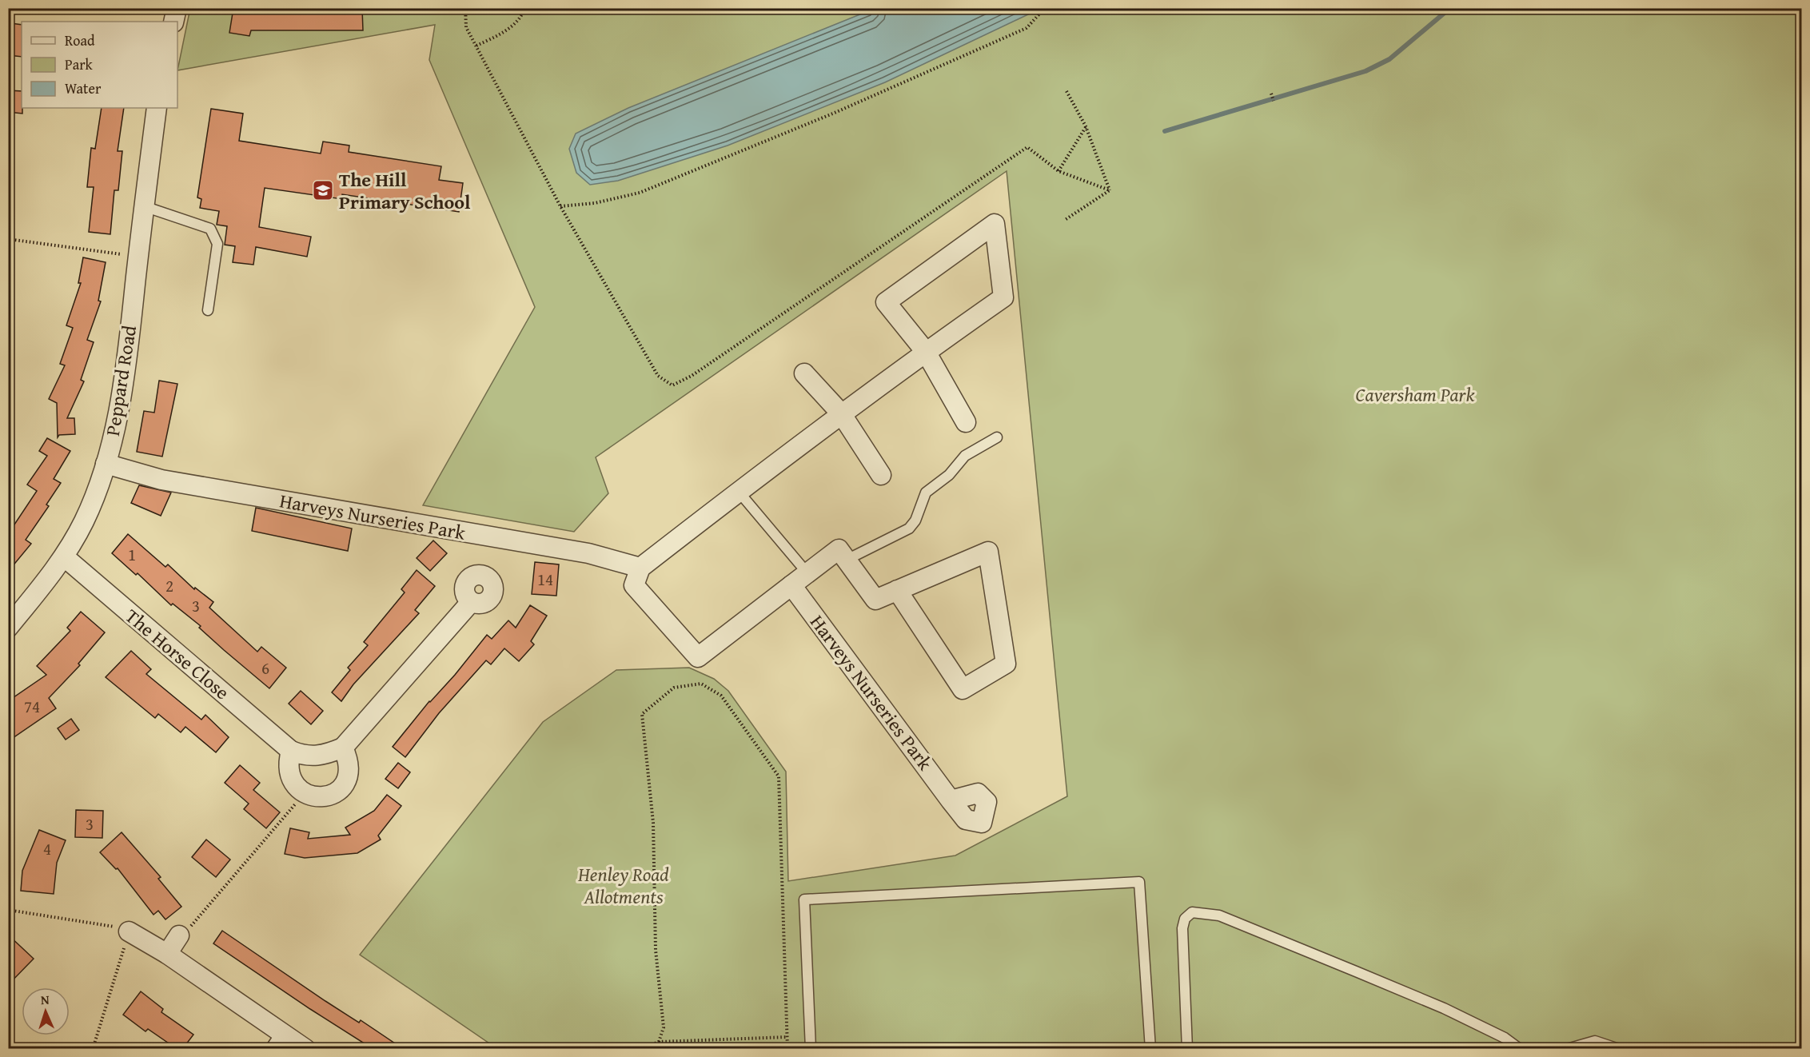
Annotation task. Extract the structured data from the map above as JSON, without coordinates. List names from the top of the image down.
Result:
{
  "streets": {
    "street": ["Peppard Road", "Harveys Nurseries Park", "The Horse Close"]
  },
  "crossings": [
    ["Peppard Road", "Harveys Nurseries Park"],
    ["Peppard Road", "The Horse Close"]
  ],
  "parks": ["Caversham Park", "Henley Road Allotments"],
  "places": {
    "school or university": ["The Hill Primary School"]
  },
  "house_numbers": [
    "1",
    "14",
    "2",
    "3",
    "6",
    "74",
    "3",
    "4"
  ],
  "legend": ["Road", "Park", "Water"],
  "north": "top"
}
